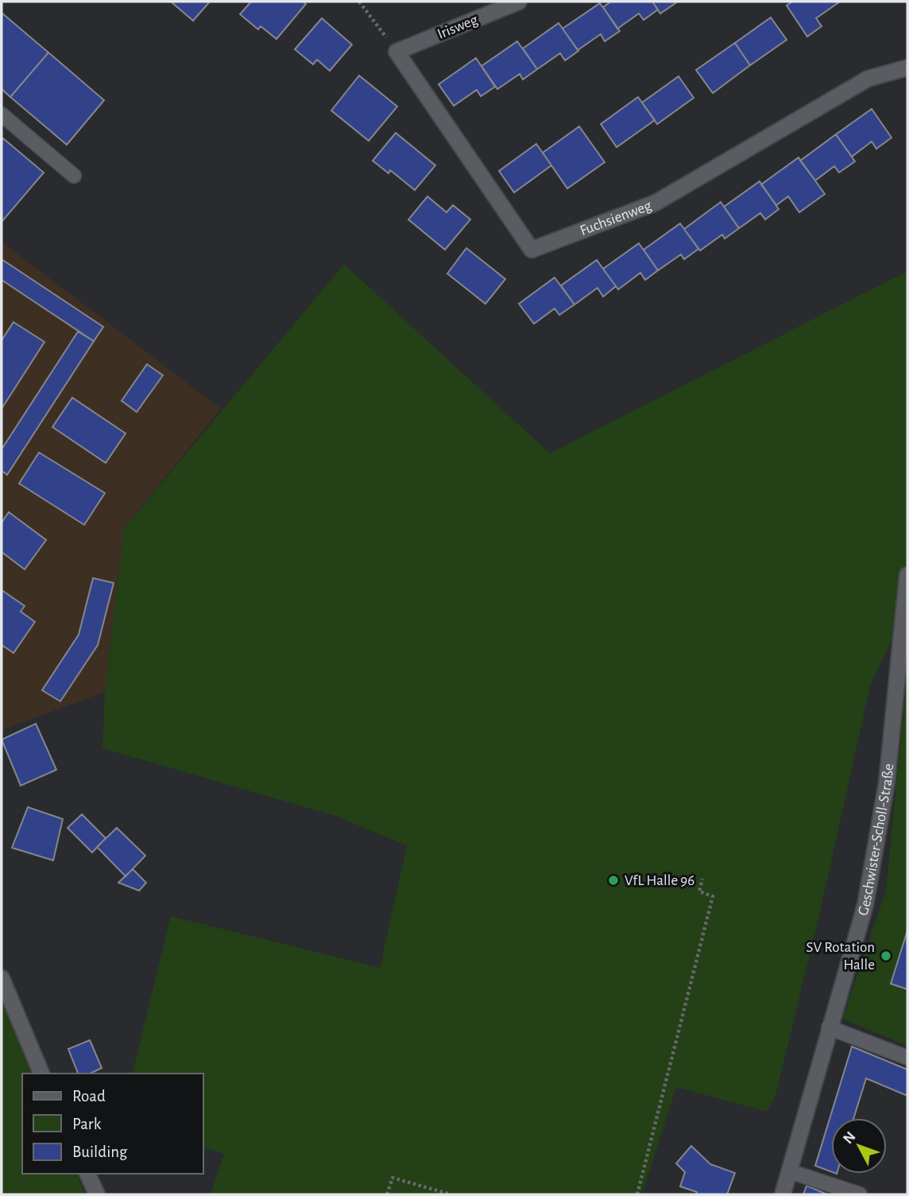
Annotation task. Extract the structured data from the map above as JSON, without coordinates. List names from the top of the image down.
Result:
{
  "streets": {
    "street": ["Irisweg", "Fuchsienweg", "Geschwister-Scholl-Straße"]
  },
  "crossings": [
    ["Irisweg", "Fuchsienweg"]
  ],
  "places": ["VfL Halle 96", "SV Rotation Halle"],
  "legend": ["Road", "Park", "Building"],
  "north": "top left"
}
